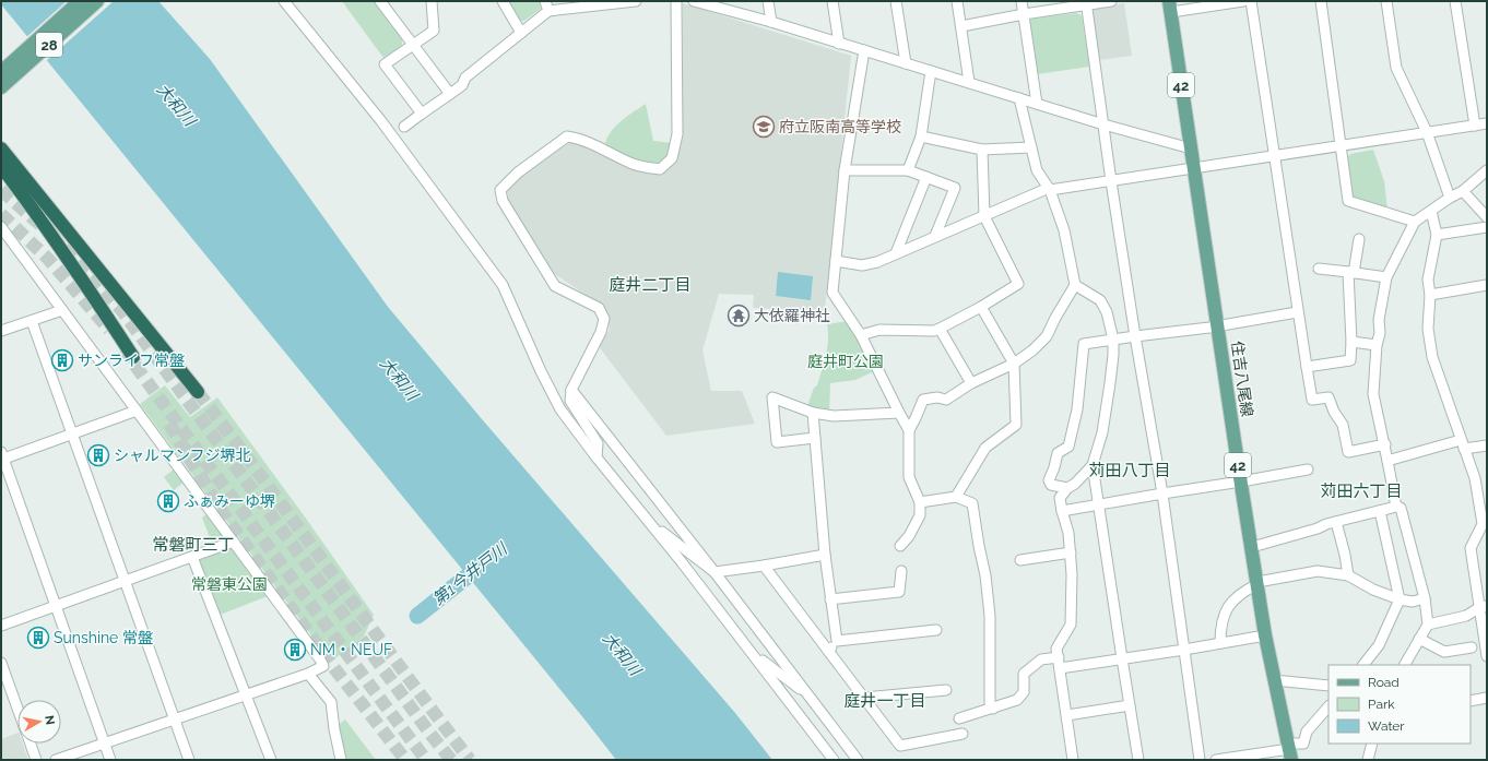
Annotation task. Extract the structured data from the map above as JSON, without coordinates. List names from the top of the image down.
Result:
{
  "streets": {
    "main road": ["28", "42", "住吉八尾線"]
  },
  "districts": [
    "庭井二丁目",
    "苅田八丁目",
    "苅田六丁目",
    "常磐町三丁",
    "庭井一丁目"
  ],
  "water": ["大和川", "第1今井戸川"],
  "parks": ["庭井町公園", "常磐東公園"],
  "places": {
    "school or university": ["府立阪南高等学校"],
    "temple": ["大依羅神社"],
    "building": [
      "サンライフ常盤",
      "シャルマンフジ堺北",
      "ふぁみーゆ堺",
      "Sunshine 常盤",
      "NM・NEUF"
    ]
  },
  "legend": ["Road", "Park", "Water"],
  "north": "right"
}
